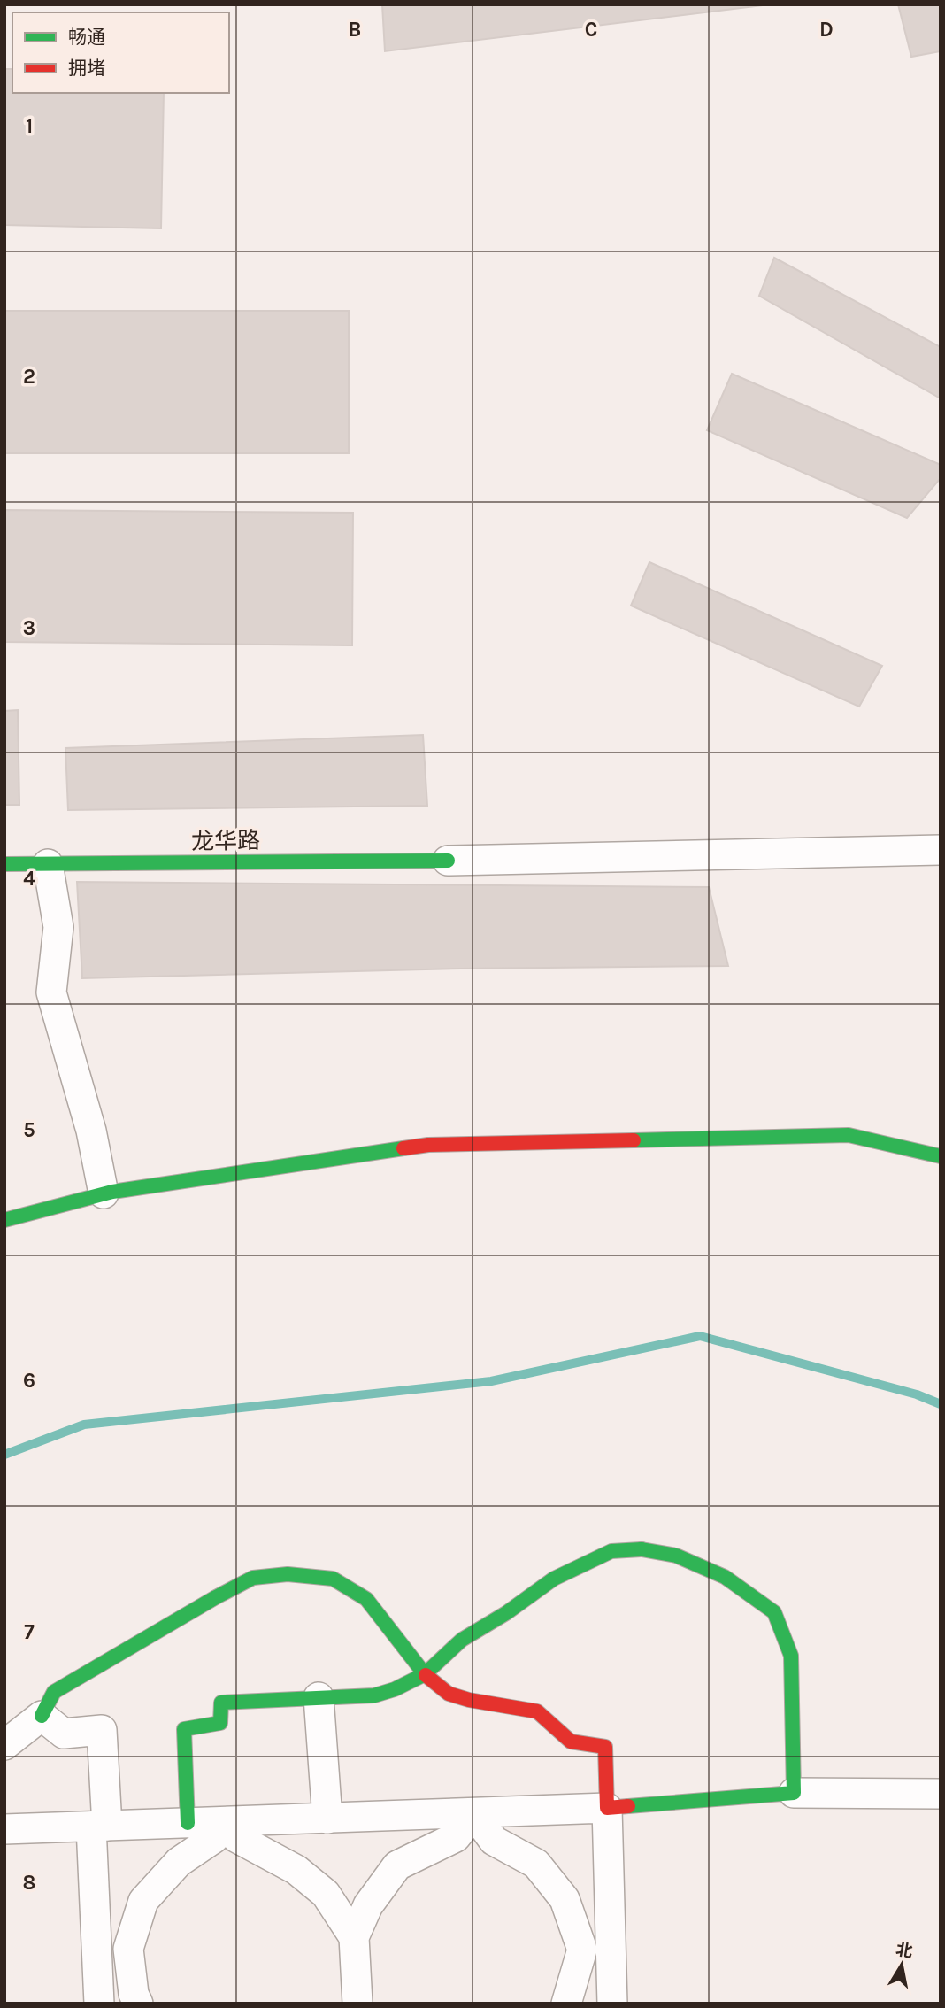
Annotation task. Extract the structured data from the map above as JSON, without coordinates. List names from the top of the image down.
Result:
{
  "streets": {
    "street": ["龙华路"]
  },
  "legend": ["畅通", "拥堵"],
  "north": "top",
  "grid": {
    "columns": ["B", "C", "D"],
    "rows": [
      "1",
      "2",
      "3",
      "4",
      "5",
      "6",
      "7",
      "8"
    ]
  }
}
